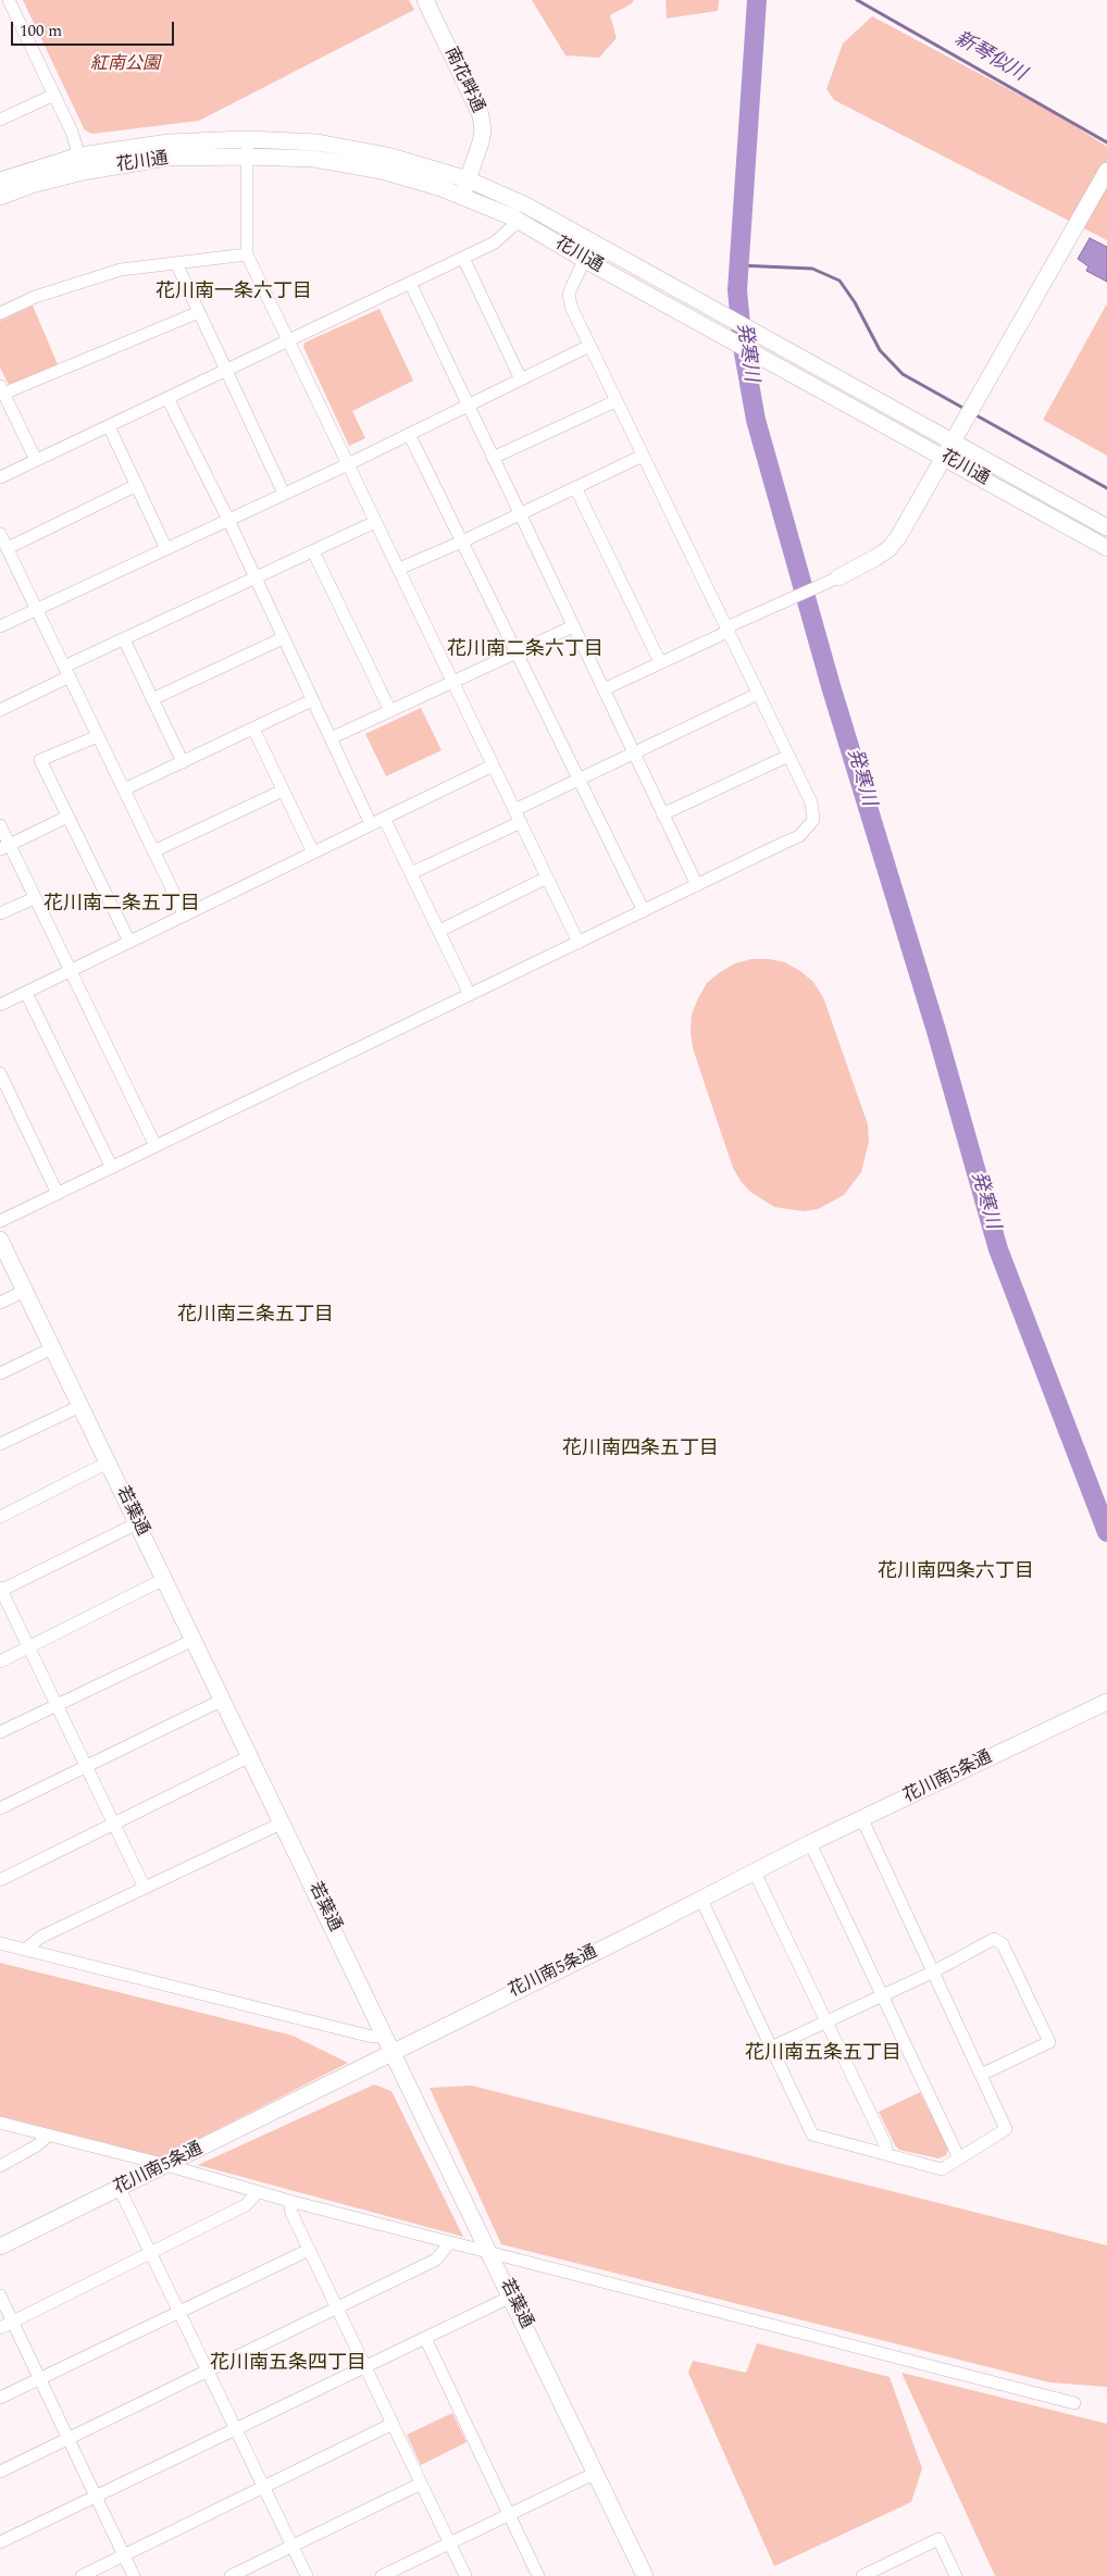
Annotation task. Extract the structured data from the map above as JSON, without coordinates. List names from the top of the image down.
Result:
{
  "streets": {
    "street": [
      "南花畔通",
      "花川通",
      "若葉通",
      "花川南5条通"
    ]
  },
  "crossings": [
    ["南花畔通", "花川通"],
    ["若葉通", "花川南5条通"]
  ],
  "districts": [
    "花川南一条六丁目",
    "花川南二条六丁目",
    "花川南二条五丁目",
    "花川南三条五丁目",
    "花川南四条五丁目",
    "花川南四条六丁目",
    "花川南五条五丁目",
    "花川南五条四丁目"
  ],
  "water": ["新琴似川", "発寒川"],
  "parks": ["紅南公園"],
  "scale_bar": "100 m"
}
